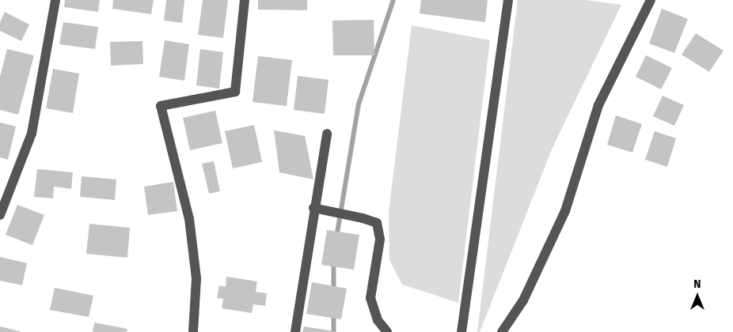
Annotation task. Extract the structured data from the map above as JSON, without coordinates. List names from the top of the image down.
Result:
{
  "north": "top"
}
